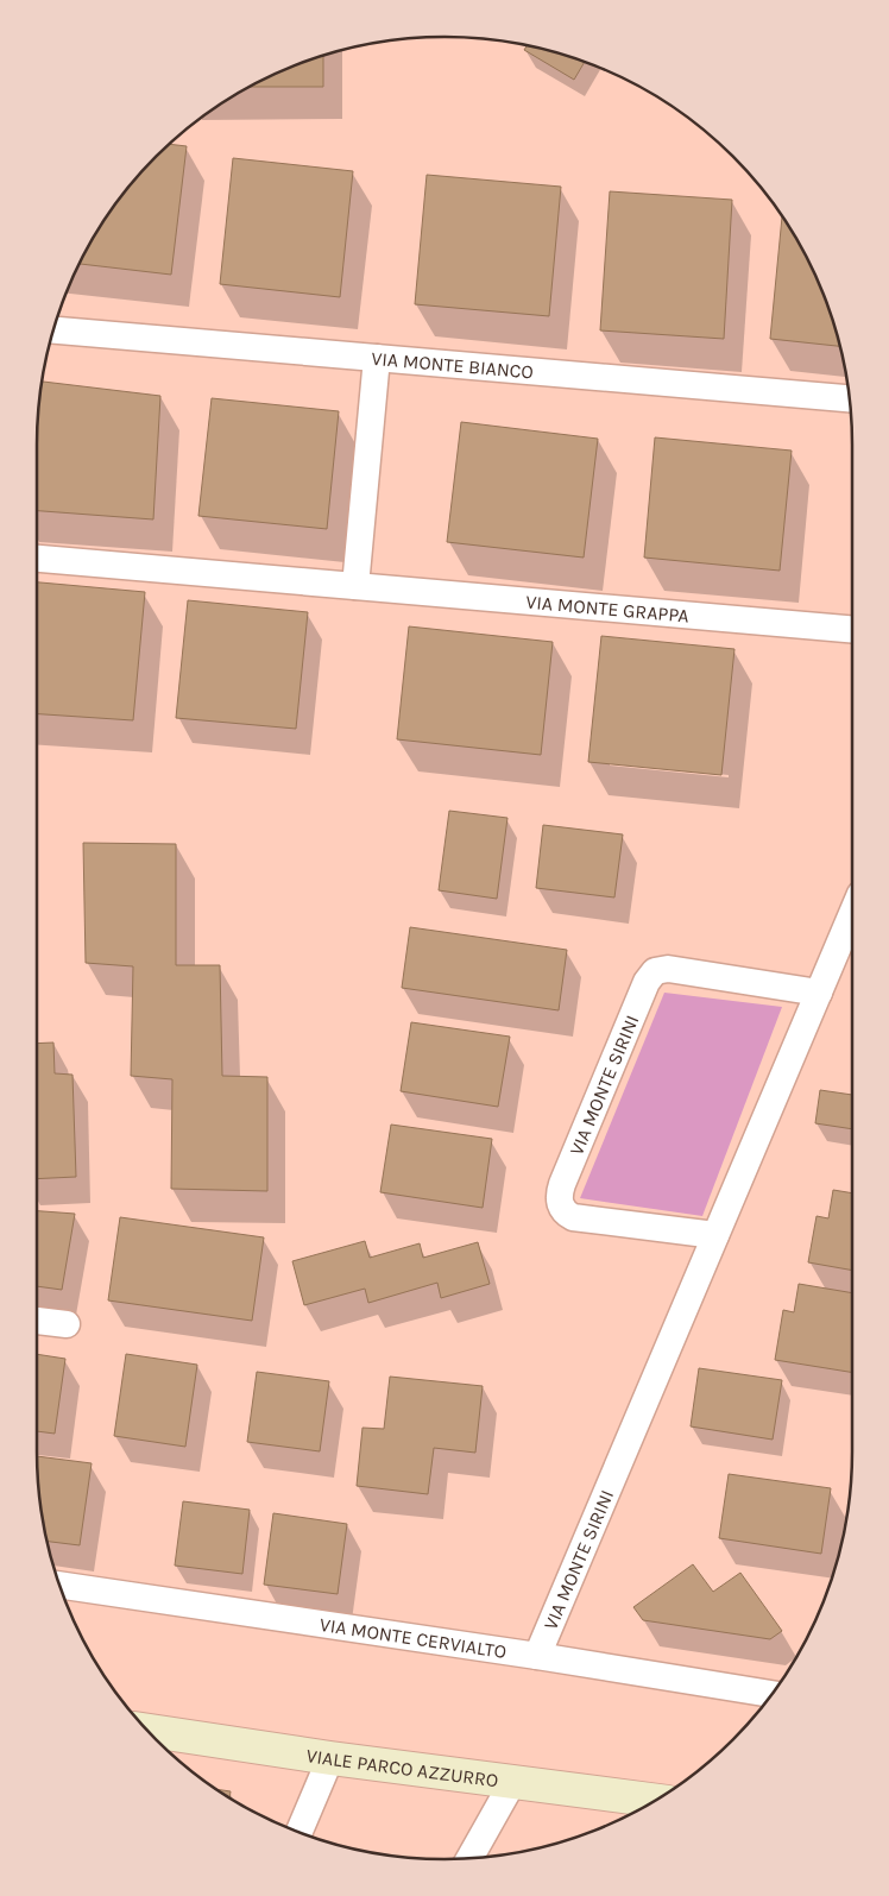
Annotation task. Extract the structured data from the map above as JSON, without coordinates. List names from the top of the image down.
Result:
{
  "streets": {
    "street": [
      "VIA MONTE BIANCO",
      "VIA MONTE GRAPPA",
      "VIA MONTE SIRINI",
      "VIA MONTE CERVIALTO",
      "VIALE PARCO AZZURRO"
    ]
  },
  "crossings": [
    ["VIA MONTE SIRINI", "VIA MONTE CERVIALTO"]
  ]
}
